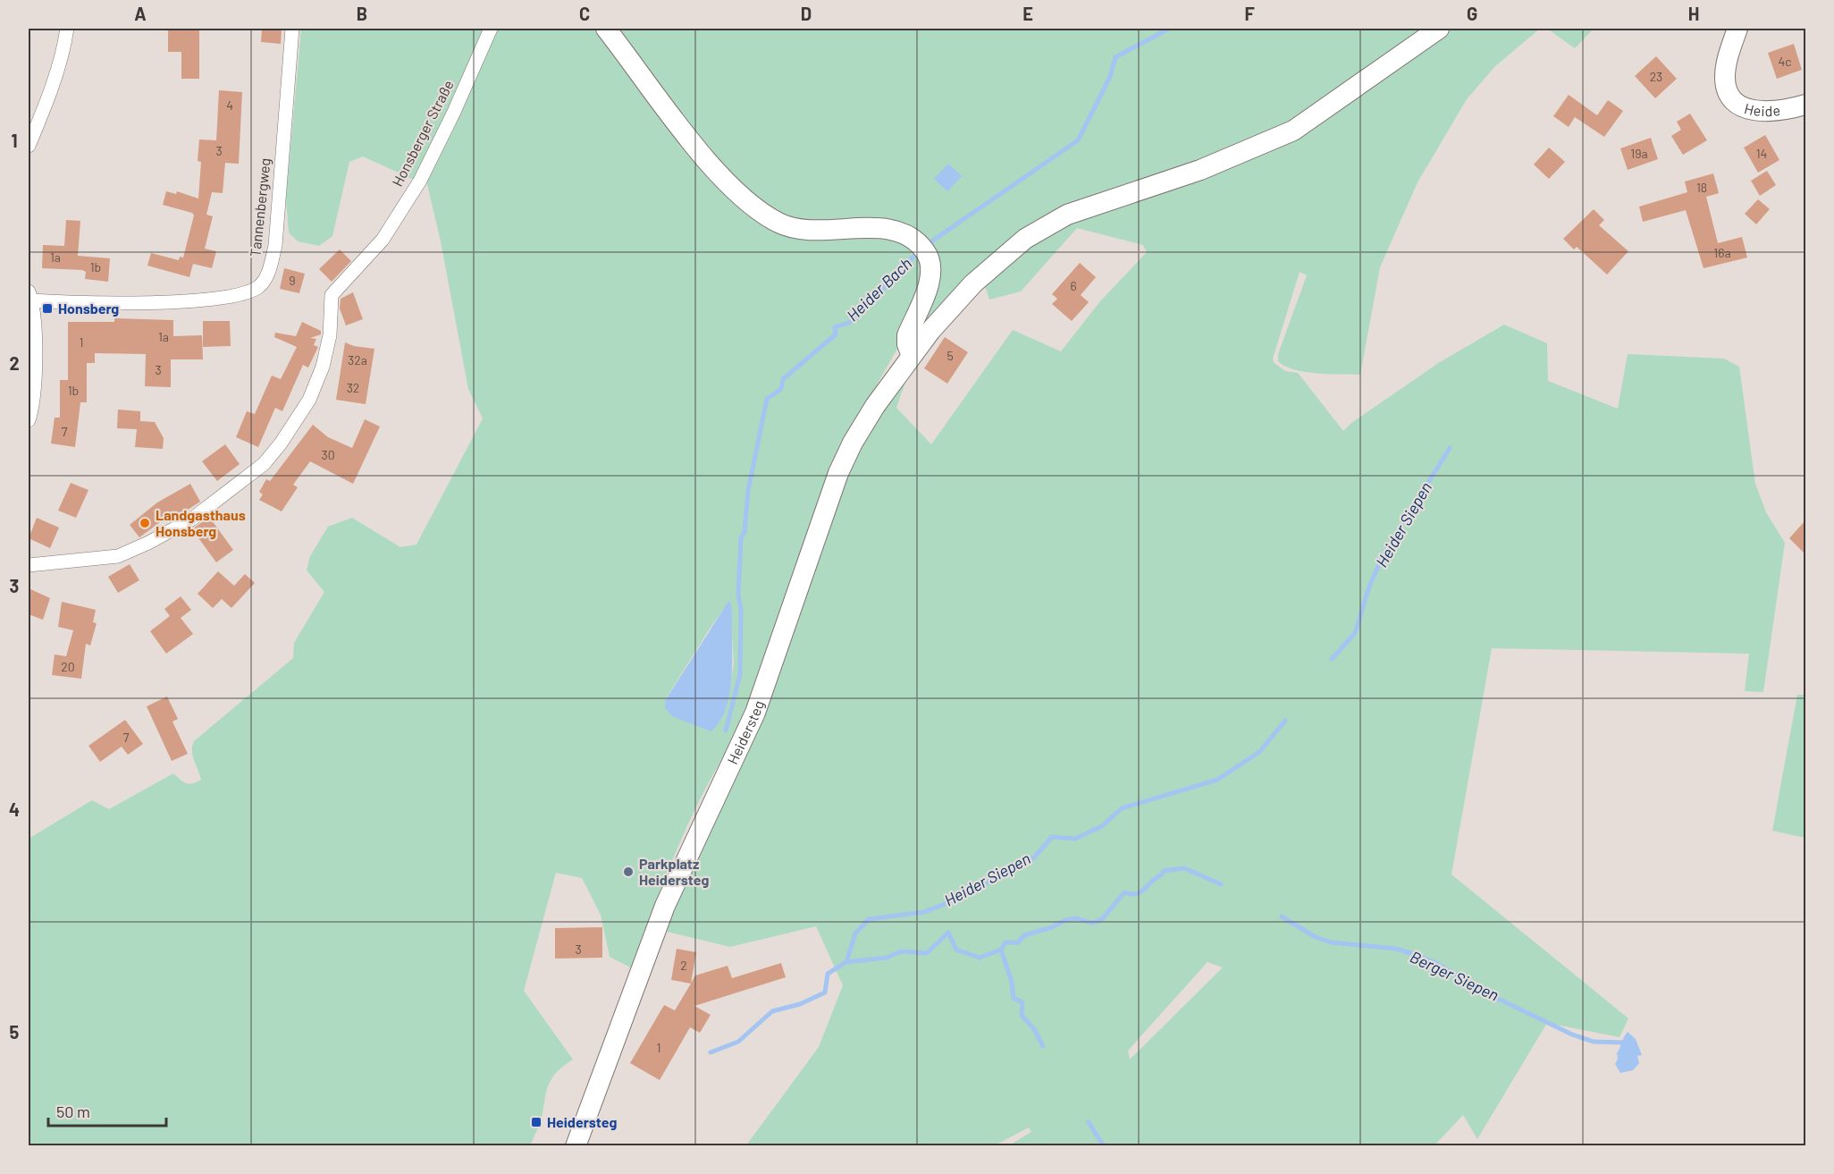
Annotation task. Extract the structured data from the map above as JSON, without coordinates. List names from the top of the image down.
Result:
{
  "streets": {
    "main road": ["Heide", "Heidersteg"],
    "street": ["Honsberger Straße", "Tannenbergweg"]
  },
  "water": ["Heider Bach", "Heider Siepen", "Berger Siepen"],
  "places": {
    "transit": ["Honsberg", "Heidersteg"],
    "other": ["Landgasthaus Honsberg", "Parkplatz Heidersteg"]
  },
  "house_numbers": [
    "4c",
    "23",
    "4",
    "3",
    "19a",
    "14",
    "18",
    "16a",
    "1a",
    "1b",
    "9",
    "6",
    "1a",
    "1",
    "5",
    "32a",
    "3",
    "32",
    "1b",
    "7",
    "30",
    "20",
    "7",
    "3",
    "2",
    "1"
  ],
  "scale_bar": "50 m",
  "grid": {
    "columns": [
      "A",
      "B",
      "C",
      "D",
      "E",
      "F",
      "G",
      "H"
    ],
    "rows": [
      "1",
      "2",
      "3",
      "4",
      "5"
    ]
  }
}
